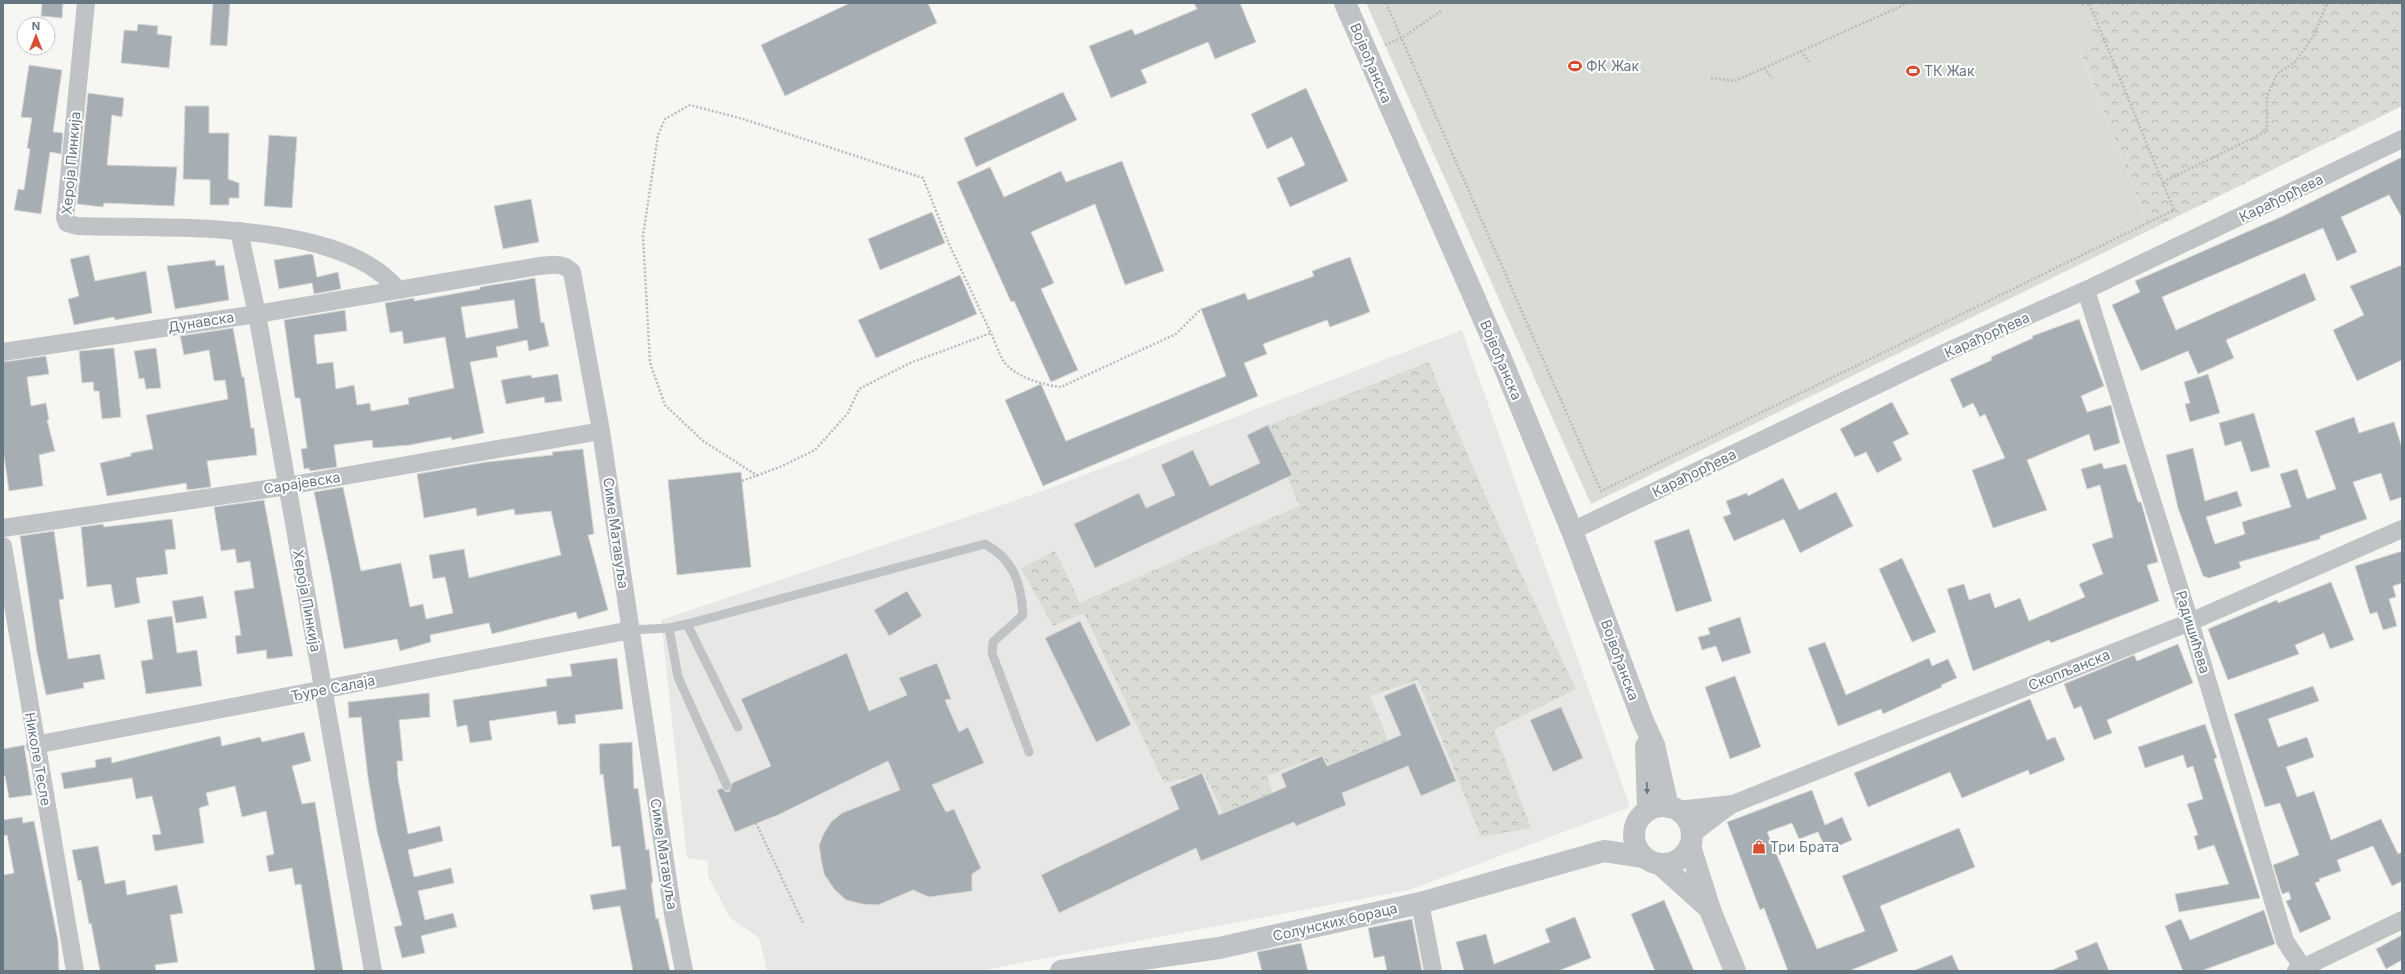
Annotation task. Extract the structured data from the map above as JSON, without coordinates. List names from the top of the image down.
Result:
{
  "streets": {
    "street": [
      "Војвођанска",
      "Хероја Пинкија",
      "Карађорђева",
      "Дунавска",
      "Сарајевска",
      "Симе Матавуља",
      "Радишићева",
      "Скопљанска",
      "Ђуре Салаја",
      "Николе Тесле",
      "Солунских бораца"
    ]
  },
  "crossings": [
    ["Војвођанска", "Карађорђева"],
    ["Војвођанска", "Скопљанска"],
    ["Војвођанска", "Солунских бораца"],
    ["Хероја Пинкија", "Дунавска"],
    ["Хероја Пинкија", "Сарајевска"],
    ["Хероја Пинкија", "Симе Матавуља"],
    ["Хероја Пинкија", "Ђуре Салаја"],
    ["Карађорђева", "Радишићева"],
    ["Дунавска", "Симе Матавуља"],
    ["Сарајевска", "Симе Матавуља"],
    ["Симе Матавуља", "Ђуре Салаја"],
    ["Радишићева", "Скопљанска"],
    ["Скопљанска", "Солунских бораца"],
    ["Ђуре Салаја", "Николе Тесле"]
  ],
  "places": {
    "sports": ["ФК Жак", "ТК Жак"],
    "shop": ["Три Брата"]
  },
  "north": "top"
}
